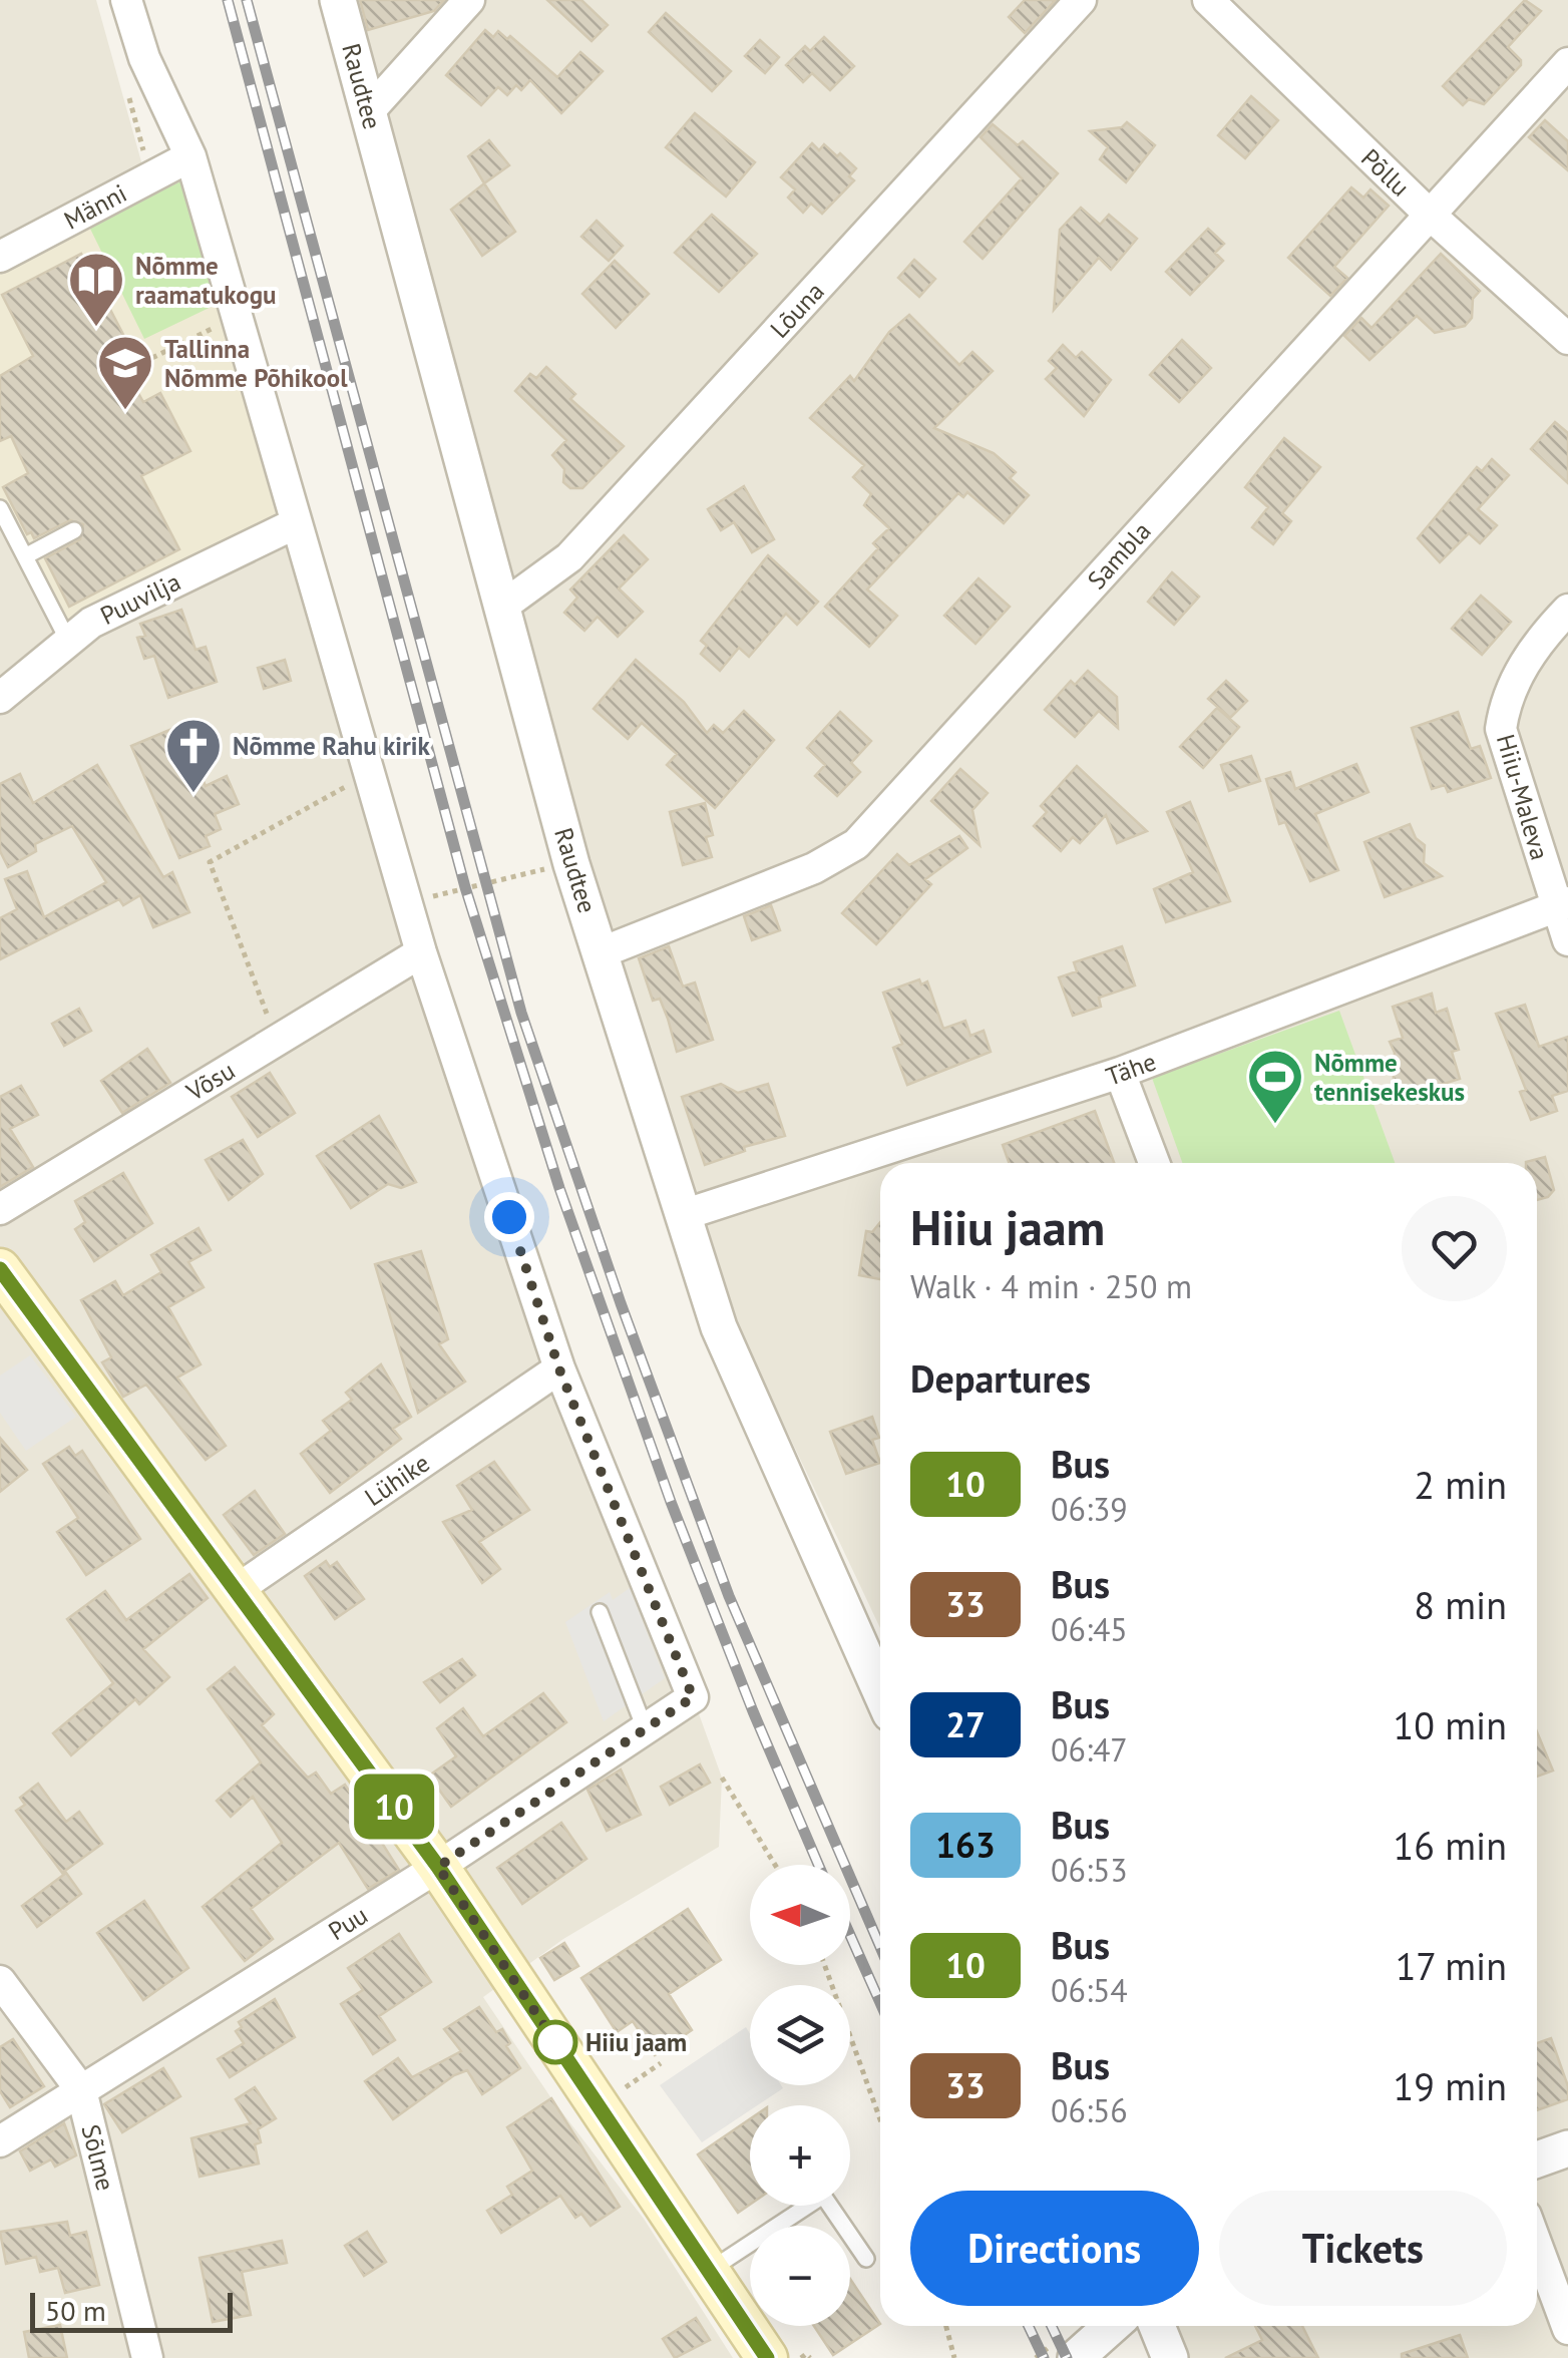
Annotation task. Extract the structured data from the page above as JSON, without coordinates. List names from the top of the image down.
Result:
{
  "streets": {
    "street": [
      "Raudtee",
      "Põllu",
      "Männi",
      "Lõuna",
      "Sambla",
      "Puuvilja",
      "Hiiu-Maleva",
      "Tähe",
      "Võsu",
      "Lühike",
      "Puu",
      "Sõlme"
    ]
  },
  "crossings": [
    ["Raudtee", "Lõuna"],
    ["Raudtee", "Sambla"],
    ["Raudtee", "Tähe"],
    ["Põllu", "Sambla"],
    ["Hiiu-Maleva", "Tähe"],
    ["Lühike", "Puu"],
    ["Puu", "Sõlme"]
  ],
  "places": {
    "library": ["Nõmme raamatukogu"],
    "school or university": ["Tallinna Nõmme Põhikool"],
    "church": ["Nõmme Rahu kirik"],
    "sports": ["Nõmme tennisekeskus"],
    "other": ["Hiiu jaam"]
  },
  "lines": ["bus line 10"],
  "scale_bar": "50 m",
  "north": "left",
  "page": {
    "on_map": "10",
    "heading": [
      ["Hiiu jaam", "Walk · 4 min · 250 m"],
      "Departures"
    ],
    "list": [
      {
        "mark": "10",
        "name": "Bus",
        "note": "06:39",
        "value": "2 min"
      },
      {
        "mark": "33",
        "name": "Bus",
        "note": "06:45",
        "value": "8 min"
      },
      {
        "mark": "27",
        "name": "Bus",
        "note": "06:47",
        "value": "10 min"
      },
      {
        "mark": "163",
        "name": "Bus",
        "note": "06:53",
        "value": "16 min"
      },
      {
        "mark": "10",
        "name": "Bus",
        "note": "06:54",
        "value": "17 min"
      },
      {
        "mark": "33",
        "name": "Bus",
        "note": "06:56",
        "value": "19 min"
      }
    ],
    "map_buttons": ["+", "−"],
    "buttons": ["Directions", "Tickets"],
    "scale": "50 m"
  }
}
